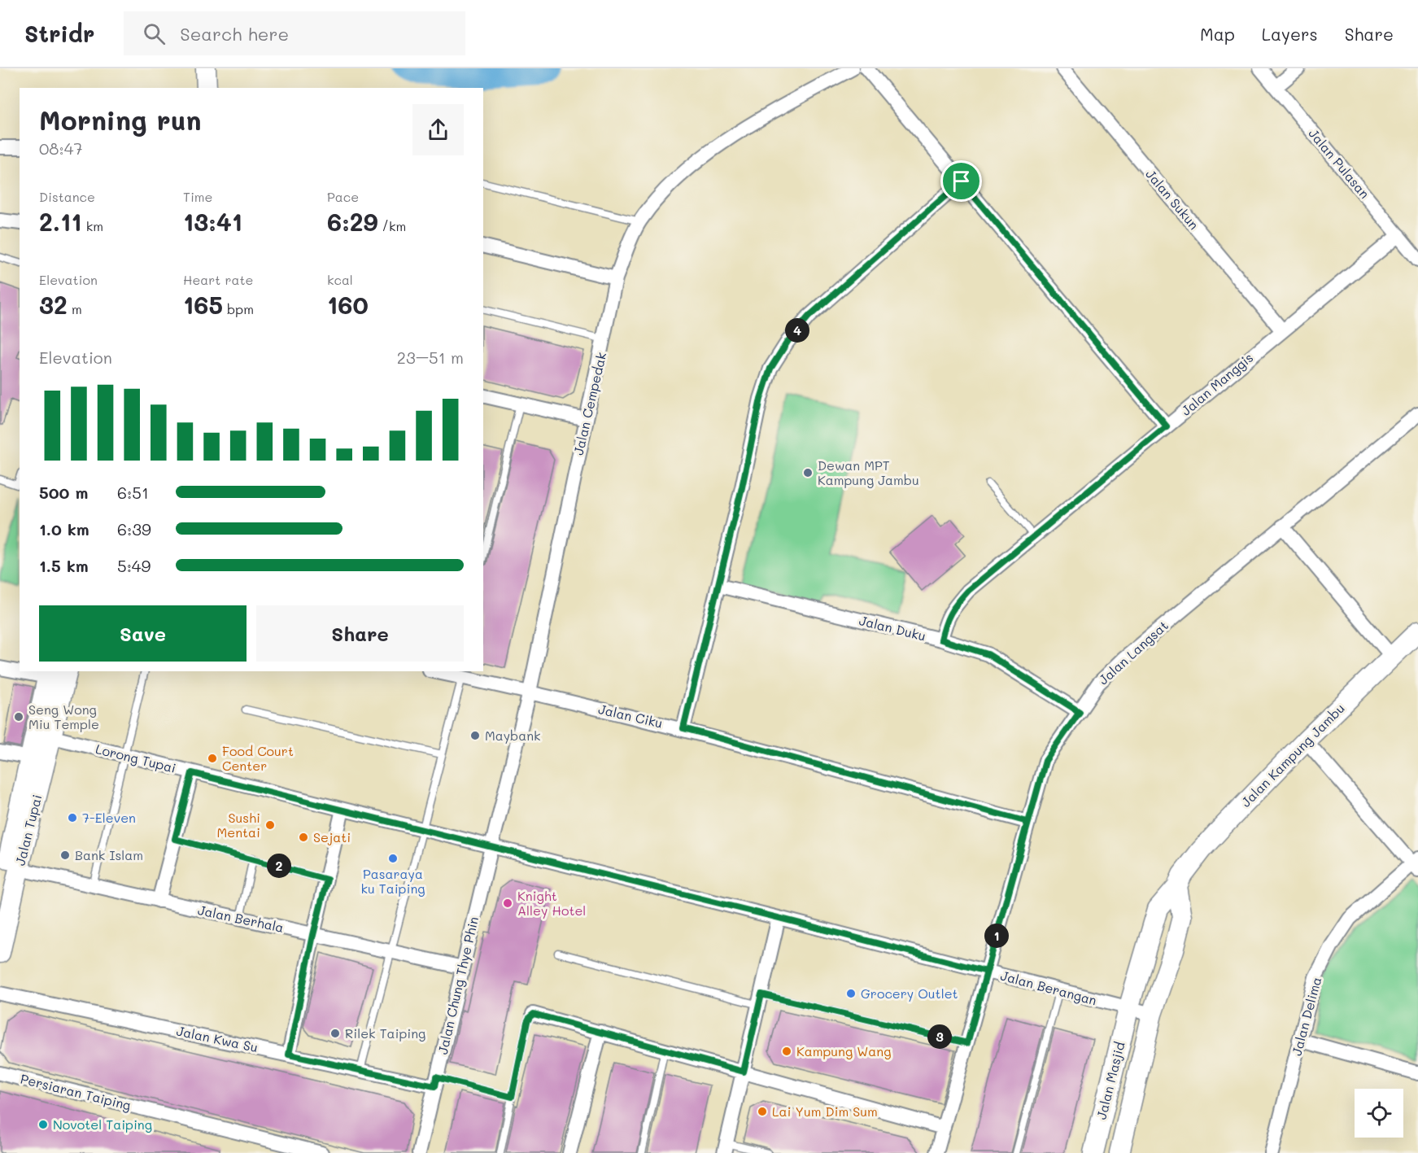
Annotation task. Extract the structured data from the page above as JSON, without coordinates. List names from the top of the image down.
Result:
{
  "streets": {
    "main road": ["Jalan Kampung Jambu", "Jalan Tupai", "Jalan Masjid"],
    "street": [
      "Jalan Pulasan",
      "Jalan Sukun",
      "Jalan Manggis",
      "Jalan Cempedak",
      "Jalan Duku",
      "Jalan Langsat",
      "Jalan Ciku",
      "Lorong Tupai",
      "Jalan Berhala",
      "Jalan Chung Thye Phin",
      "Jalan Berangan",
      "Jalan Delima",
      "Jalan Kwa Su",
      "Persiaran Taiping"
    ]
  },
  "crossings": [
    ["Jalan Pulasan", "Jalan Manggis"],
    ["Jalan Sukun", "Jalan Manggis"],
    ["Jalan Manggis", "Jalan Duku"],
    ["Jalan Cempedak", "Jalan Ciku"],
    ["Jalan Cempedak", "Lorong Tupai"],
    ["Jalan Cempedak", "Jalan Chung Thye Phin"],
    ["Jalan Cempedak", "Jalan Berangan"],
    ["Jalan Duku", "Jalan Langsat"],
    ["Jalan Langsat", "Jalan Ciku"],
    ["Jalan Langsat", "Jalan Berangan"],
    ["Jalan Kampung Jambu", "Jalan Berangan"],
    ["Jalan Kampung Jambu", "Jalan Masjid"],
    ["Lorong Tupai", "Jalan Tupai"],
    ["Lorong Tupai", "Jalan Chung Thye Phin"],
    ["Lorong Tupai", "Jalan Berangan"],
    ["Jalan Tupai", "Jalan Berhala"],
    ["Jalan Berhala", "Jalan Chung Thye Phin"],
    ["Jalan Chung Thye Phin", "Jalan Berangan"],
    ["Jalan Chung Thye Phin", "Jalan Kwa Su"],
    ["Jalan Berangan", "Jalan Masjid"]
  ],
  "places": [
    "Dewan MPT Kampung Jambu",
    "Seng Wong Miu Temple",
    "Maybank",
    "Food Court Center",
    "7-Eleven",
    "Sushi Mentai",
    "Sejati",
    "Bank Islam",
    "Pasaraya ku Taiping",
    "Knight Alley Hotel",
    "Grocery Outlet",
    "Rilek Taiping",
    "Kampung Wang",
    "Lai Yum Dim Sum",
    "Novotel Taiping"
  ],
  "page": {
    "header": "Stridr",
    "search": "Search here",
    "nav": ["Map", "Layers", "Share"],
    "heading": ["Morning run", "08:47"],
    "stats": [
      ["Distance", "2.11 km"],
      ["Time", "13:41"],
      ["Pace", "6:29 /km"],
      ["Elevation", "32 m"],
      ["Heart rate", "165 bpm"],
      ["kcal", "160"]
    ],
    "pins": [
      "4",
      "2",
      "1",
      "3"
    ],
    "chart": ["Elevation", "23–51 m"],
    "list": [
      {
        "name": "500 m",
        "note": "6:51"
      },
      {
        "name": "1.0 km",
        "note": "6:39"
      },
      {
        "name": "1.5 km",
        "note": "5:49"
      }
    ],
    "buttons": ["Save", "Share"]
  }
}
